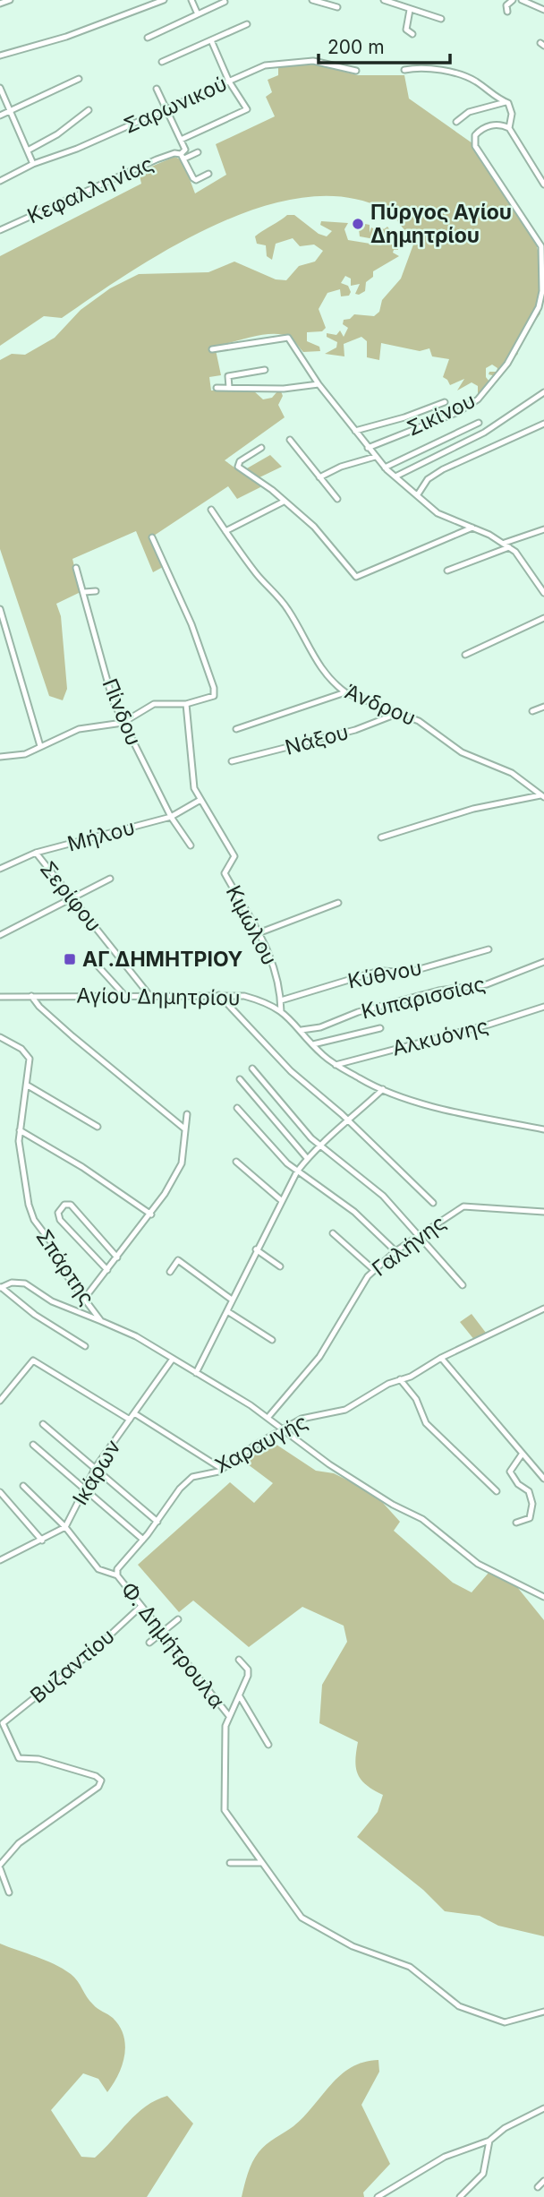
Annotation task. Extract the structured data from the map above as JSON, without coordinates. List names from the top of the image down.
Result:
{
  "streets": {
    "street": [
      "Σαρωνικού",
      "Κεφαλληνίας",
      "Σικίνου",
      "Άνδρου",
      "Πίνδου",
      "Νάξου",
      "Μήλου",
      "Σερίφου",
      "Κιμώλου",
      "Κύθνου",
      "Αγίου Δημητρίου",
      "Κυπαρισσίας",
      "Αλκυόνης",
      "Γαλήνης",
      "Σπάρτης",
      "Χαραυγής",
      "Ικάρων",
      "Φ. Δημήτρουλα",
      "Βυζαντίου"
    ]
  },
  "crossings": [
    ["Άνδρου", "Νάξου"],
    ["Πίνδου", "Μήλου"],
    ["Μήλου", "Σερίφου"],
    ["Μήλου", "Κιμώλου"],
    ["Σερίφου", "Αγίου Δημητρίου"],
    ["Κιμώλου", "Κύθνου"],
    ["Κιμώλου", "Αγίου Δημητρίου"],
    ["Αγίου Δημητρίου", "Κυπαρισσίας"],
    ["Αγίου Δημητρίου", "Αλκυόνης"],
    ["Γαλήνης", "Σπάρτης"],
    ["Σπάρτης", "Χαραυγής"],
    ["Σπάρτης", "Ικάρων"],
    ["Χαραυγής", "Φ. Δημήτρουλα"],
    ["Φ. Δημήτρουλα", "Βυζαντίου"]
  ],
  "places": {
    "other": ["Πύργος Αγίου Δημητρίου"],
    "transit": ["ΑΓ.ΔΗΜΗΤΡΙΟΥ"]
  },
  "scale_bar": "200 m"
}
